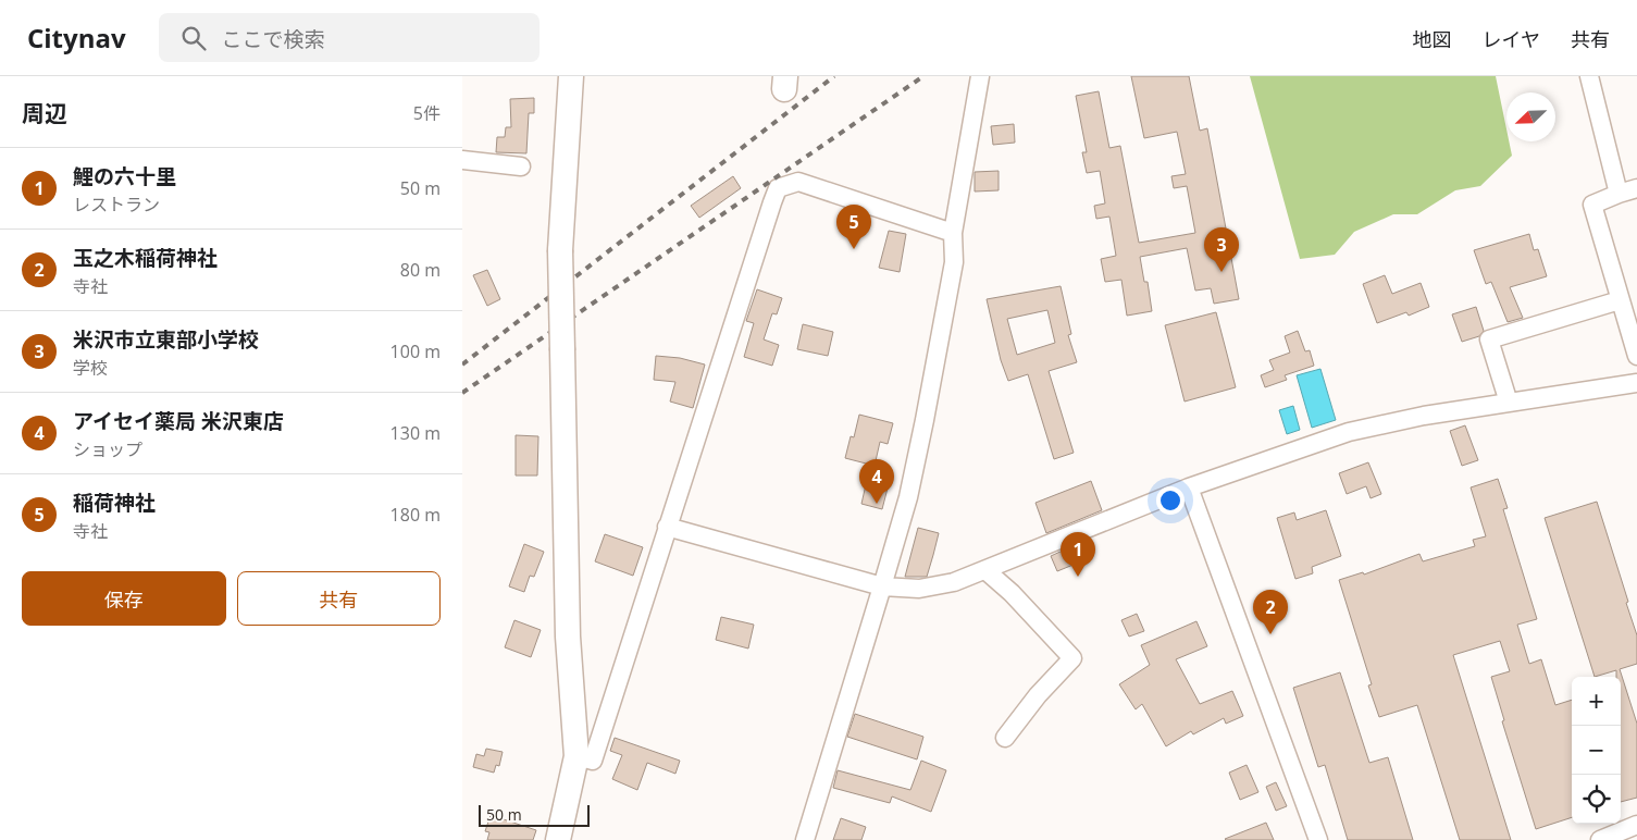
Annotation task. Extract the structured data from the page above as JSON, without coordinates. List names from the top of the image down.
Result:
{
  "scale_bar": "50 m",
  "north": "bottom left",
  "page": {
    "header": "Citynav",
    "search": "ここで検索",
    "nav": ["地図", "レイヤ", "共有"],
    "heading": ["周辺", "5件"],
    "list": [
      {
        "mark": "1",
        "name": "鯉の六十里",
        "note": "レストラン",
        "value": "50 m"
      },
      {
        "mark": "2",
        "name": "玉之木稲荷神社",
        "note": "寺社",
        "value": "80 m"
      },
      {
        "mark": "3",
        "name": "米沢市立東部小学校",
        "note": "学校",
        "value": "100 m"
      },
      {
        "mark": "4",
        "name": "アイセイ薬局 米沢東店",
        "note": "ショップ",
        "value": "130 m"
      },
      {
        "mark": "5",
        "name": "稲荷神社",
        "note": "寺社",
        "value": "180 m"
      }
    ],
    "pins": [
      "5",
      "3",
      "4",
      "1",
      "2"
    ],
    "buttons": ["保存", "共有"],
    "map_buttons": ["+", "−"],
    "scale": "50 m"
  }
}
